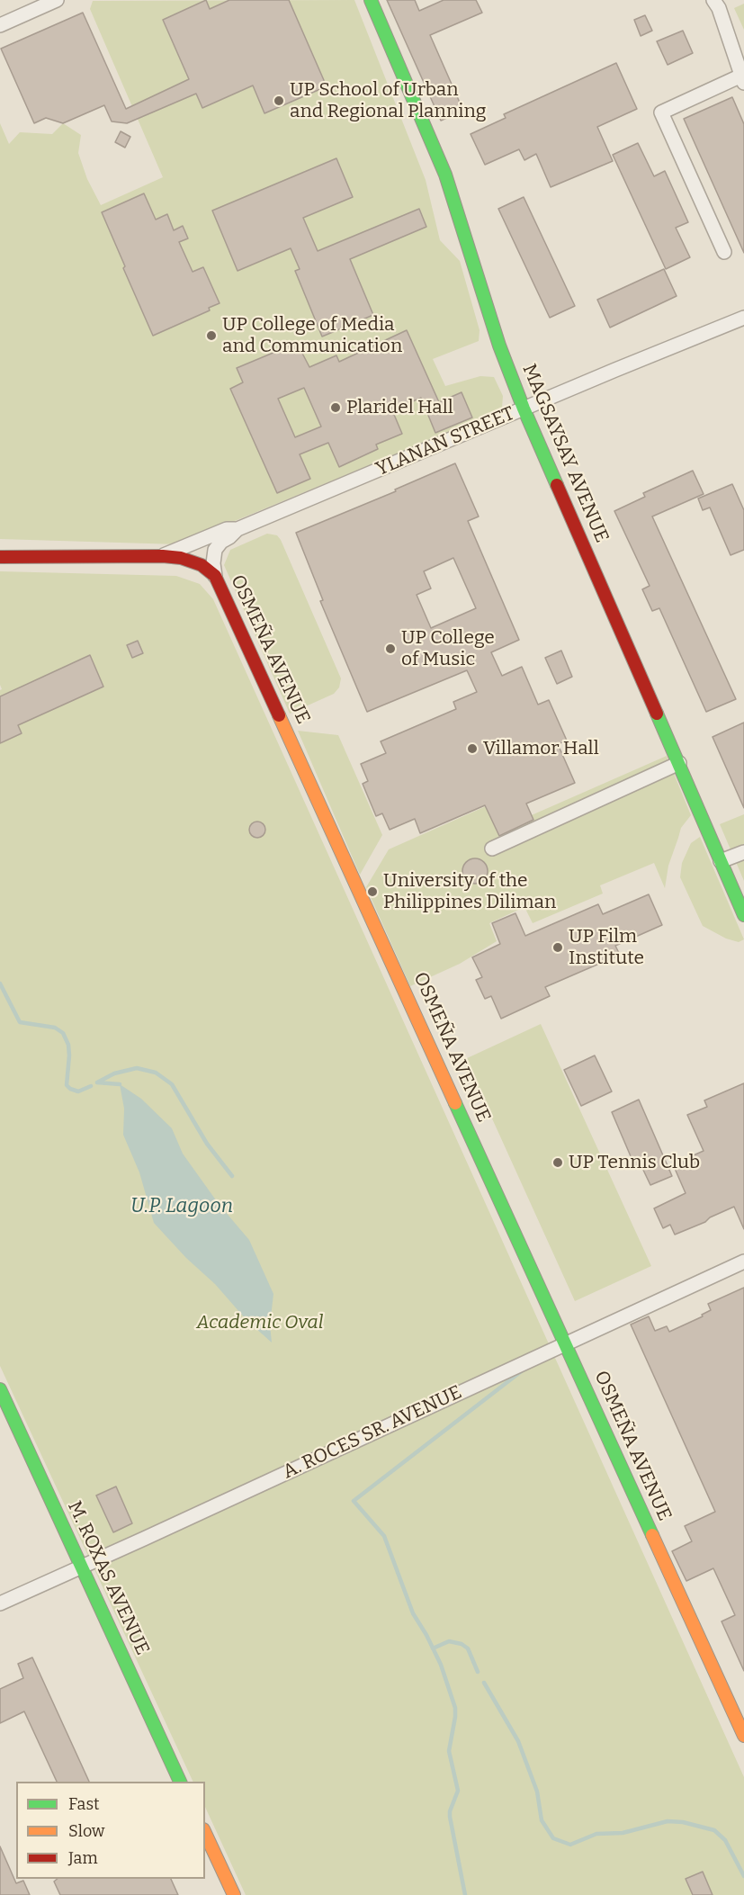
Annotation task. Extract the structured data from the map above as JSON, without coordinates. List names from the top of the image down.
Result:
{
  "streets": {
    "street": [
      "YLANAN STREET",
      "MAGSAYSAY AVENUE",
      "OSMEÑA AVENUE",
      "A. ROCES SR. AVENUE",
      "M. ROXAS AVENUE"
    ]
  },
  "crossings": [
    ["YLANAN STREET", "MAGSAYSAY AVENUE"],
    ["YLANAN STREET", "OSMEÑA AVENUE"],
    ["OSMEÑA AVENUE", "A. ROCES SR. AVENUE"],
    ["A. ROCES SR. AVENUE", "M. ROXAS AVENUE"]
  ],
  "water": ["U.P. Lagoon"],
  "parks": ["Academic Oval"],
  "places": [
    "UP School of Urban and Regional Planning",
    "UP College of Media and Communication",
    "Plaridel Hall",
    "UP College of Music",
    "Villamor Hall",
    "University of the Philippines Diliman",
    "UP Film Institute",
    "UP Tennis Club"
  ],
  "legend": ["Fast", "Slow", "Jam"]
}
